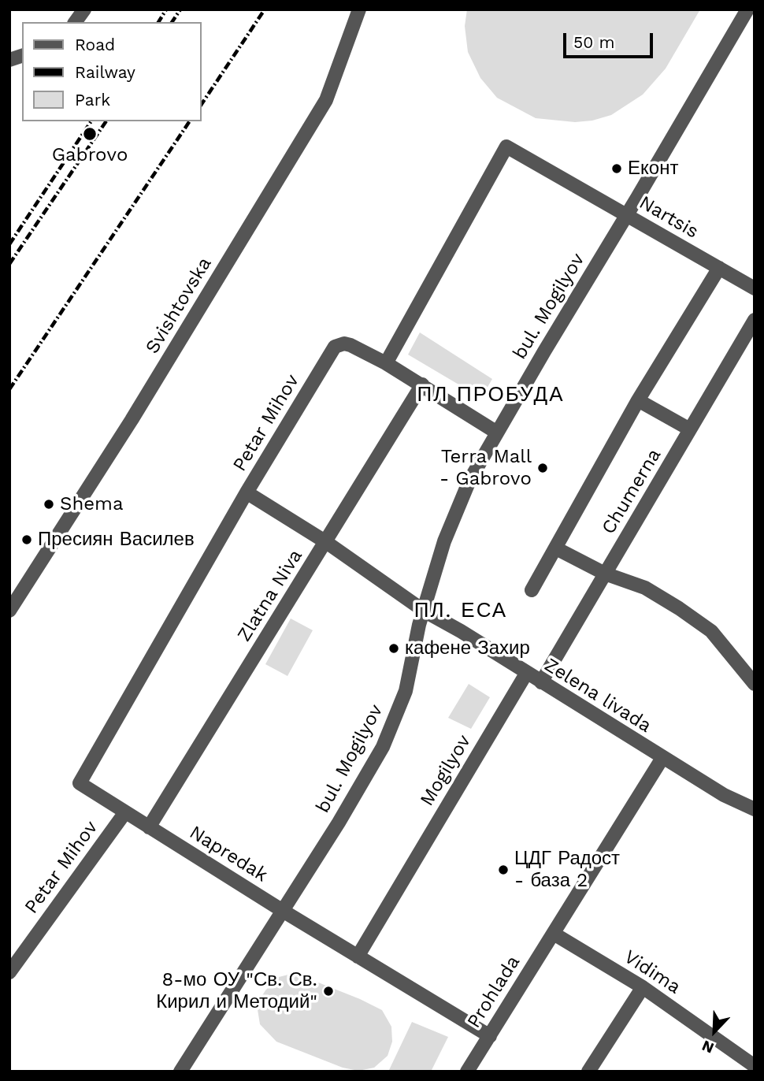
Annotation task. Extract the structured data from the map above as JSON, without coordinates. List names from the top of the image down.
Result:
{
  "streets": {
    "street": [
      "Nartsis",
      "Svishtovska",
      "bul. Mogilyov",
      "Petar Mihov",
      "Chumerna",
      "Zlatna Niva",
      "Zelena livada",
      "Mogilyov",
      "Napredak",
      "Vidima",
      "Prohlada"
    ]
  },
  "crossings": [
    ["Nartsis", "bul. Mogilyov"],
    ["Nartsis", "Petar Mihov"],
    ["bul. Mogilyov", "Zelena livada"],
    ["bul. Mogilyov", "Napredak"],
    ["Petar Mihov", "Zelena livada"],
    ["Petar Mihov", "Napredak"],
    ["Chumerna", "Zelena livada"],
    ["Zlatna Niva", "Zelena livada"],
    ["Zlatna Niva", "Napredak"],
    ["Zelena livada", "Mogilyov"],
    ["Zelena livada", "Prohlada"],
    ["Mogilyov", "Napredak"],
    ["Napredak", "Prohlada"],
    ["Vidima", "Prohlada"]
  ],
  "districts": ["ПЛ ПРОБУДА", "ПЛ. ЕСА"],
  "places": [
    "Gabrovo",
    "Еконт",
    "Terra Mall - Gabrovo",
    "Shema",
    "Пресиян Василев",
    "кафене Захир",
    "ЦДГ Радост - база 2",
    "8-мо ОУ \"Св. Св. Кирил и Методий\""
  ],
  "legend": ["Road", "Railway", "Park"],
  "scale_bar": "50 m",
  "north": "bottom left"
}
